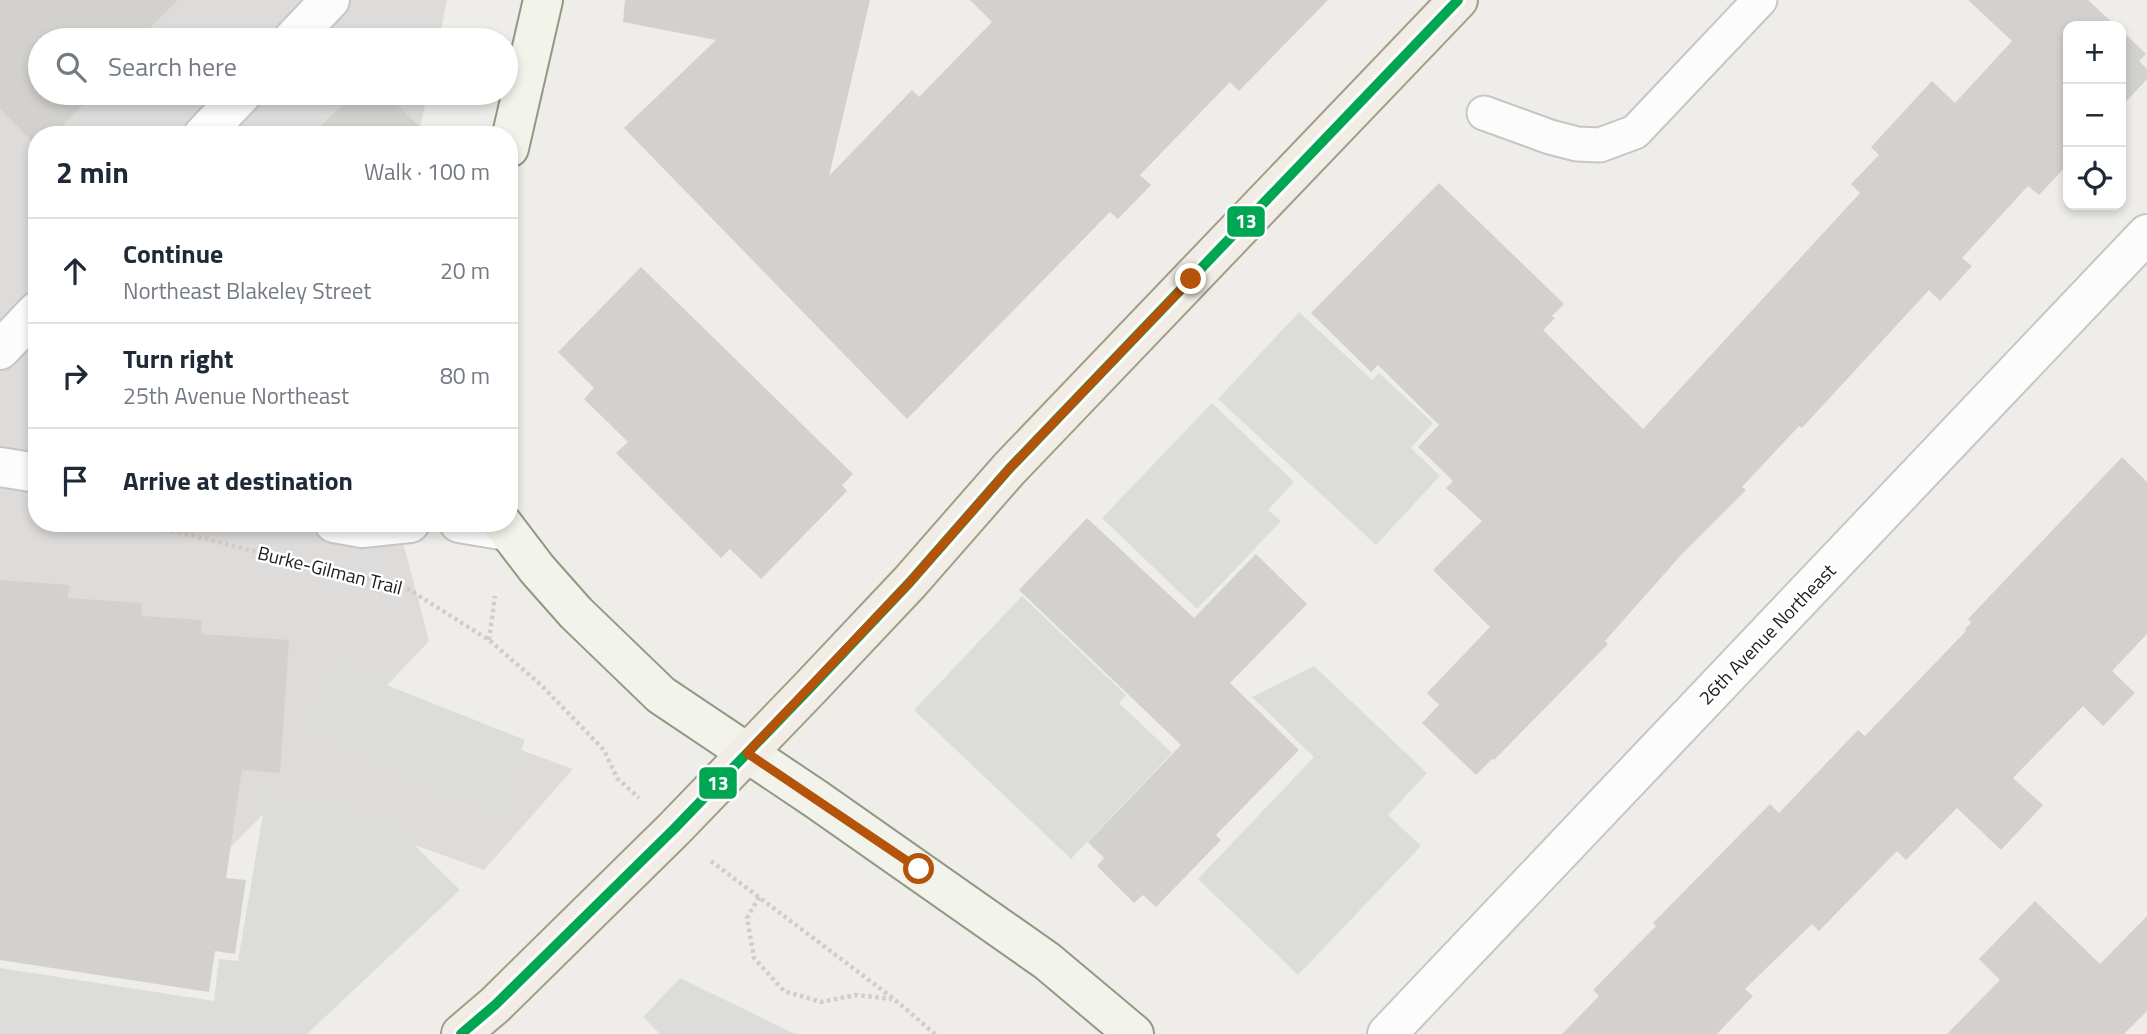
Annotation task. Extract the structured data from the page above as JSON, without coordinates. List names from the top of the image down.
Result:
{
  "streets": {
    "street": ["26th Avenue Northeast"],
    "path": ["Burke-Gilman Trail"]
  },
  "lines": ["transit line 13"],
  "page": {
    "map_buttons": ["+", "−"],
    "search": "Search here",
    "heading": ["2 min", "Walk · 100 m"],
    "list": [
      ["Continue", "Northeast Blakeley Street", "20 m"],
      ["Turn right", "25th Avenue Northeast", "80 m"],
      "Arrive at destination"
    ]
  }
}
